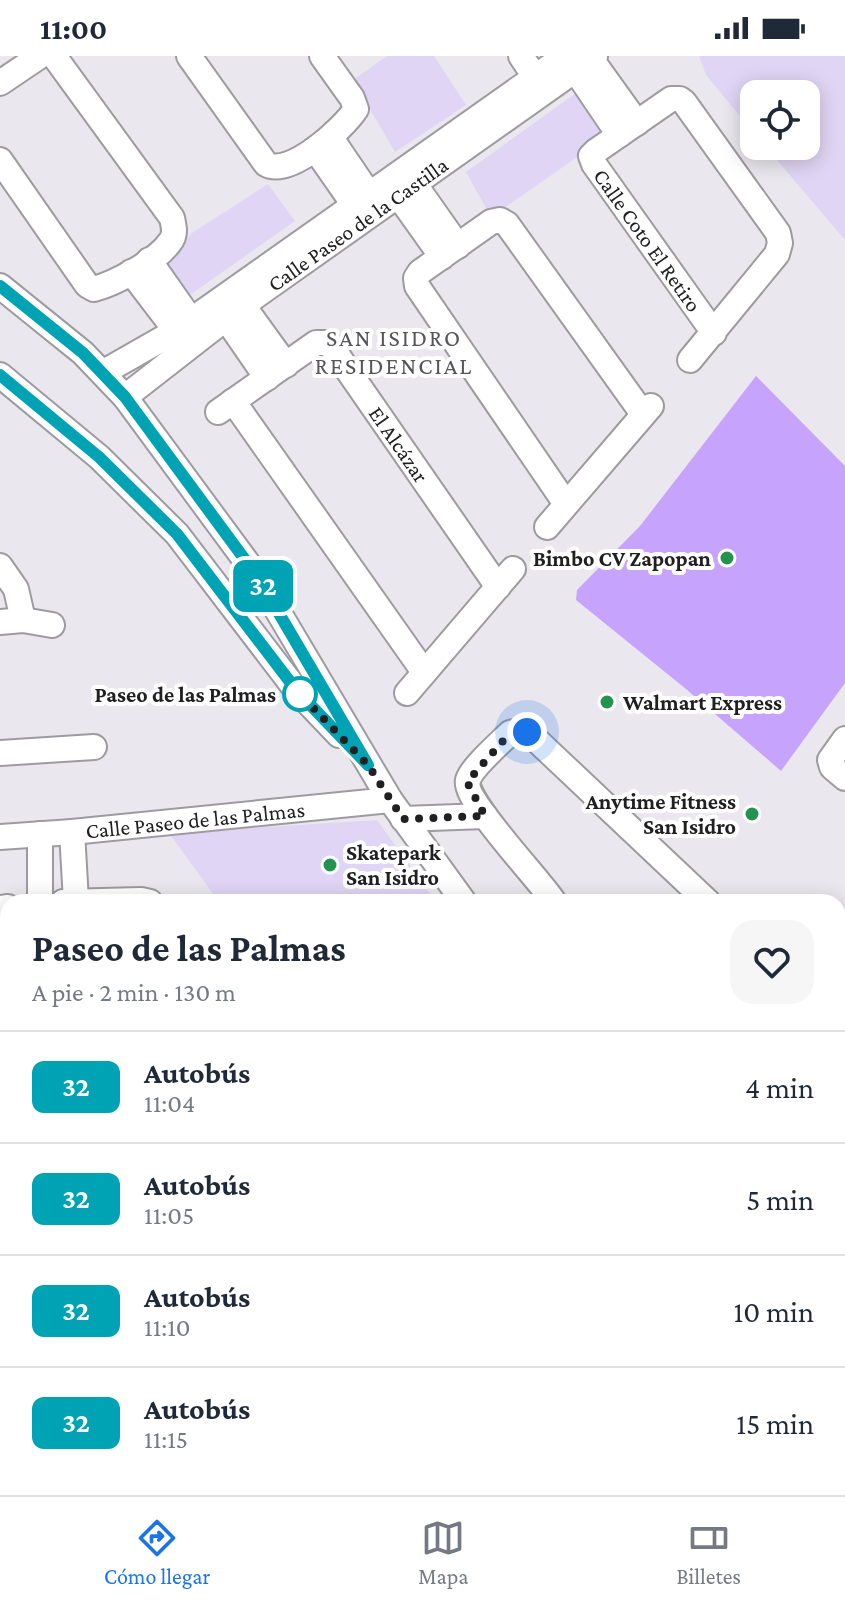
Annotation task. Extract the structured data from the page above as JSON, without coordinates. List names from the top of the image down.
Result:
{
  "streets": {
    "street": [
      "Calle Paseo de la Castilla",
      "Calle Coto El Retiro",
      "El Alcázar",
      "Calle Paseo de las Palmas"
    ]
  },
  "districts": ["SAN ISIDRO RESIDENCIAL"],
  "places": [
    "Bimbo CV Zapopan",
    "Paseo de las Palmas",
    "Walmart Express",
    "Anytime Fitness San Isidro",
    "Skatepark San Isidro"
  ],
  "lines": ["bus line 32"],
  "page": {
    "status": "11:00",
    "on_map": "32",
    "heading": ["Paseo de las Palmas", "A pie · 2 min · 130 m"],
    "list": [
      {
        "mark": "32",
        "name": "Autobús",
        "note": "11:04",
        "value": "4 min"
      },
      {
        "mark": "32",
        "name": "Autobús",
        "note": "11:05",
        "value": "5 min"
      },
      {
        "mark": "32",
        "name": "Autobús",
        "note": "11:10",
        "value": "10 min"
      },
      {
        "mark": "32",
        "name": "Autobús",
        "note": "11:15",
        "value": "15 min"
      }
    ],
    "tabs": ["Cómo llegar", "Mapa", "Billetes"]
  }
}
